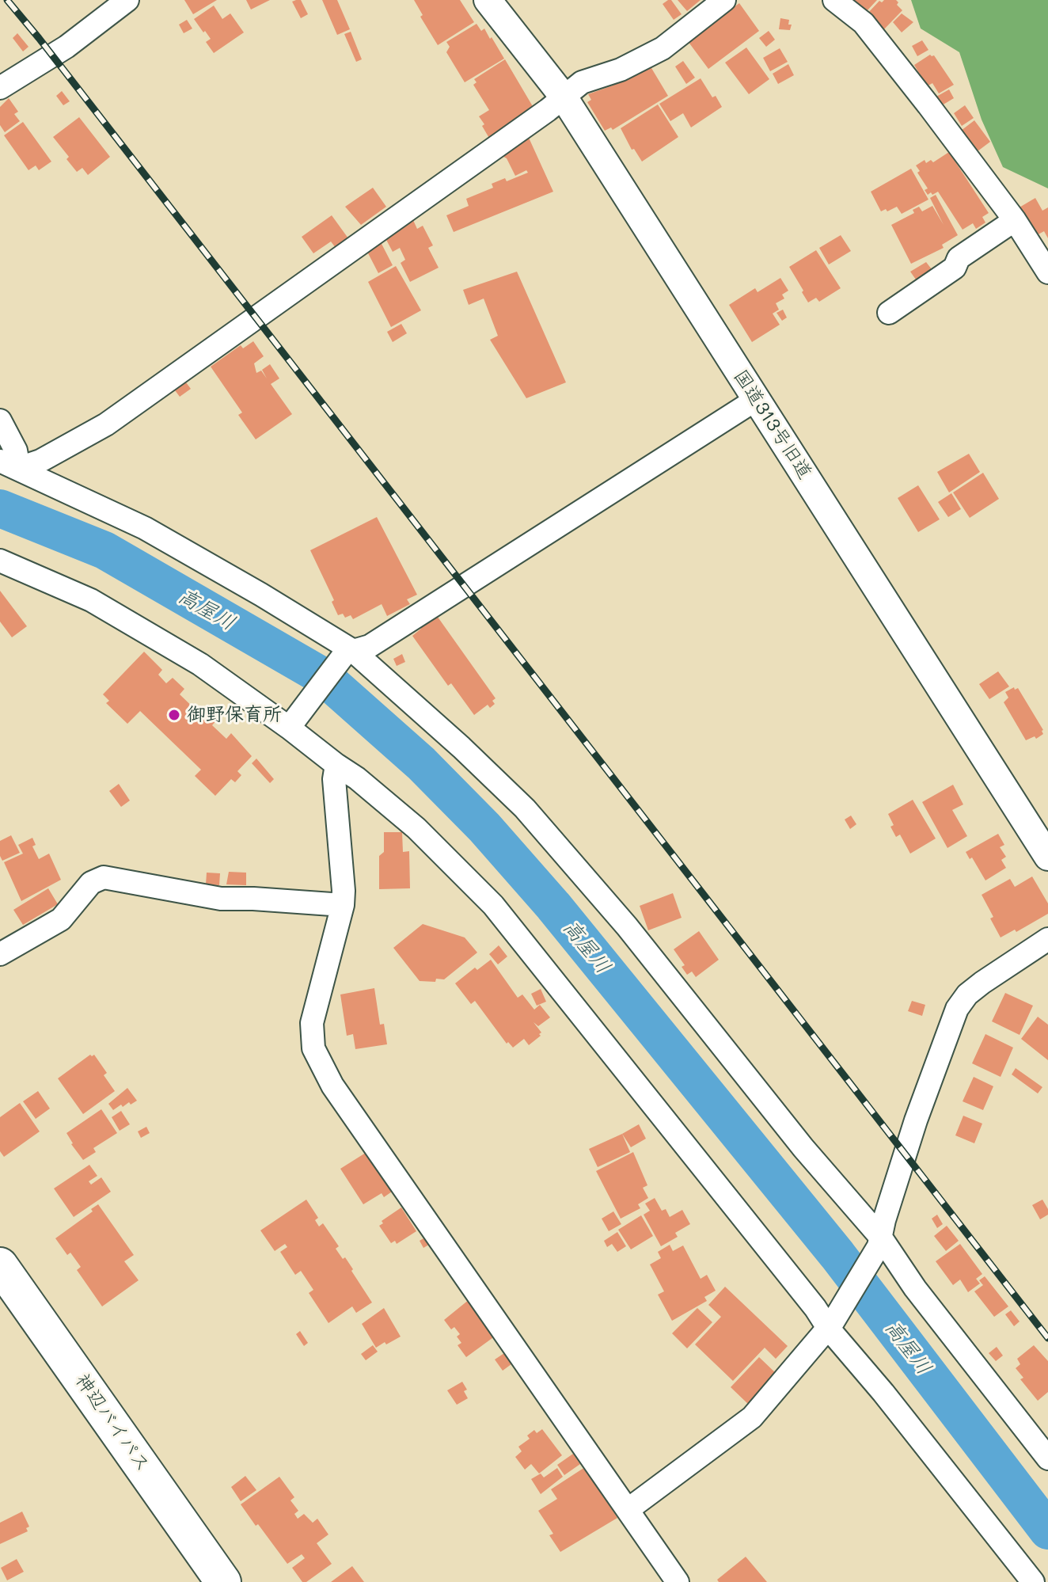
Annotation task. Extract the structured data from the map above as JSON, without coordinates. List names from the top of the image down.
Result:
{
  "streets": {
    "highway": ["神辺バイパス"],
    "street": ["国道313号旧道"]
  },
  "water": ["高屋川"],
  "places": ["御野保育所"]
}
